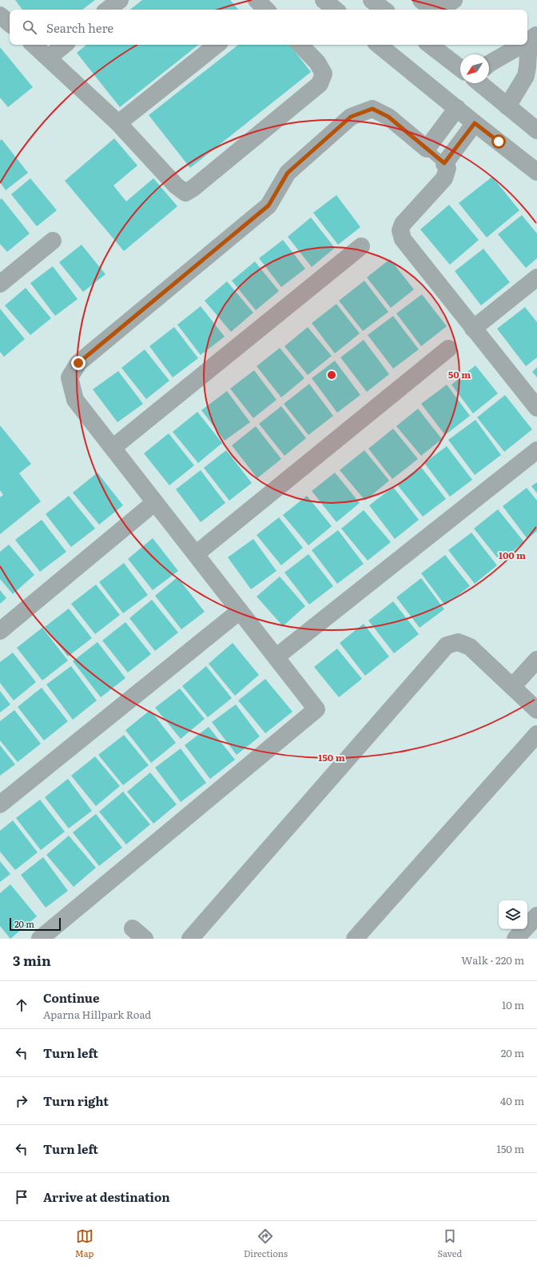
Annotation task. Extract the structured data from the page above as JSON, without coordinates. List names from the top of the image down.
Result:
{
  "scale_bar": "20 m",
  "north": "bottom left",
  "page": {
    "search": "Search here",
    "scale": "20 m",
    "heading": ["3 min", "Walk · 220 m"],
    "list": [
      ["Continue", "Aparna Hillpark Road", "10 m"],
      ["Turn left", "20 m"],
      ["Turn right", "40 m"],
      ["Turn left", "150 m"],
      "Arrive at destination"
    ],
    "nav": ["Map", "Directions", "Saved"]
  },
  "rings": ["50 m", "100 m", "150 m"]
}
